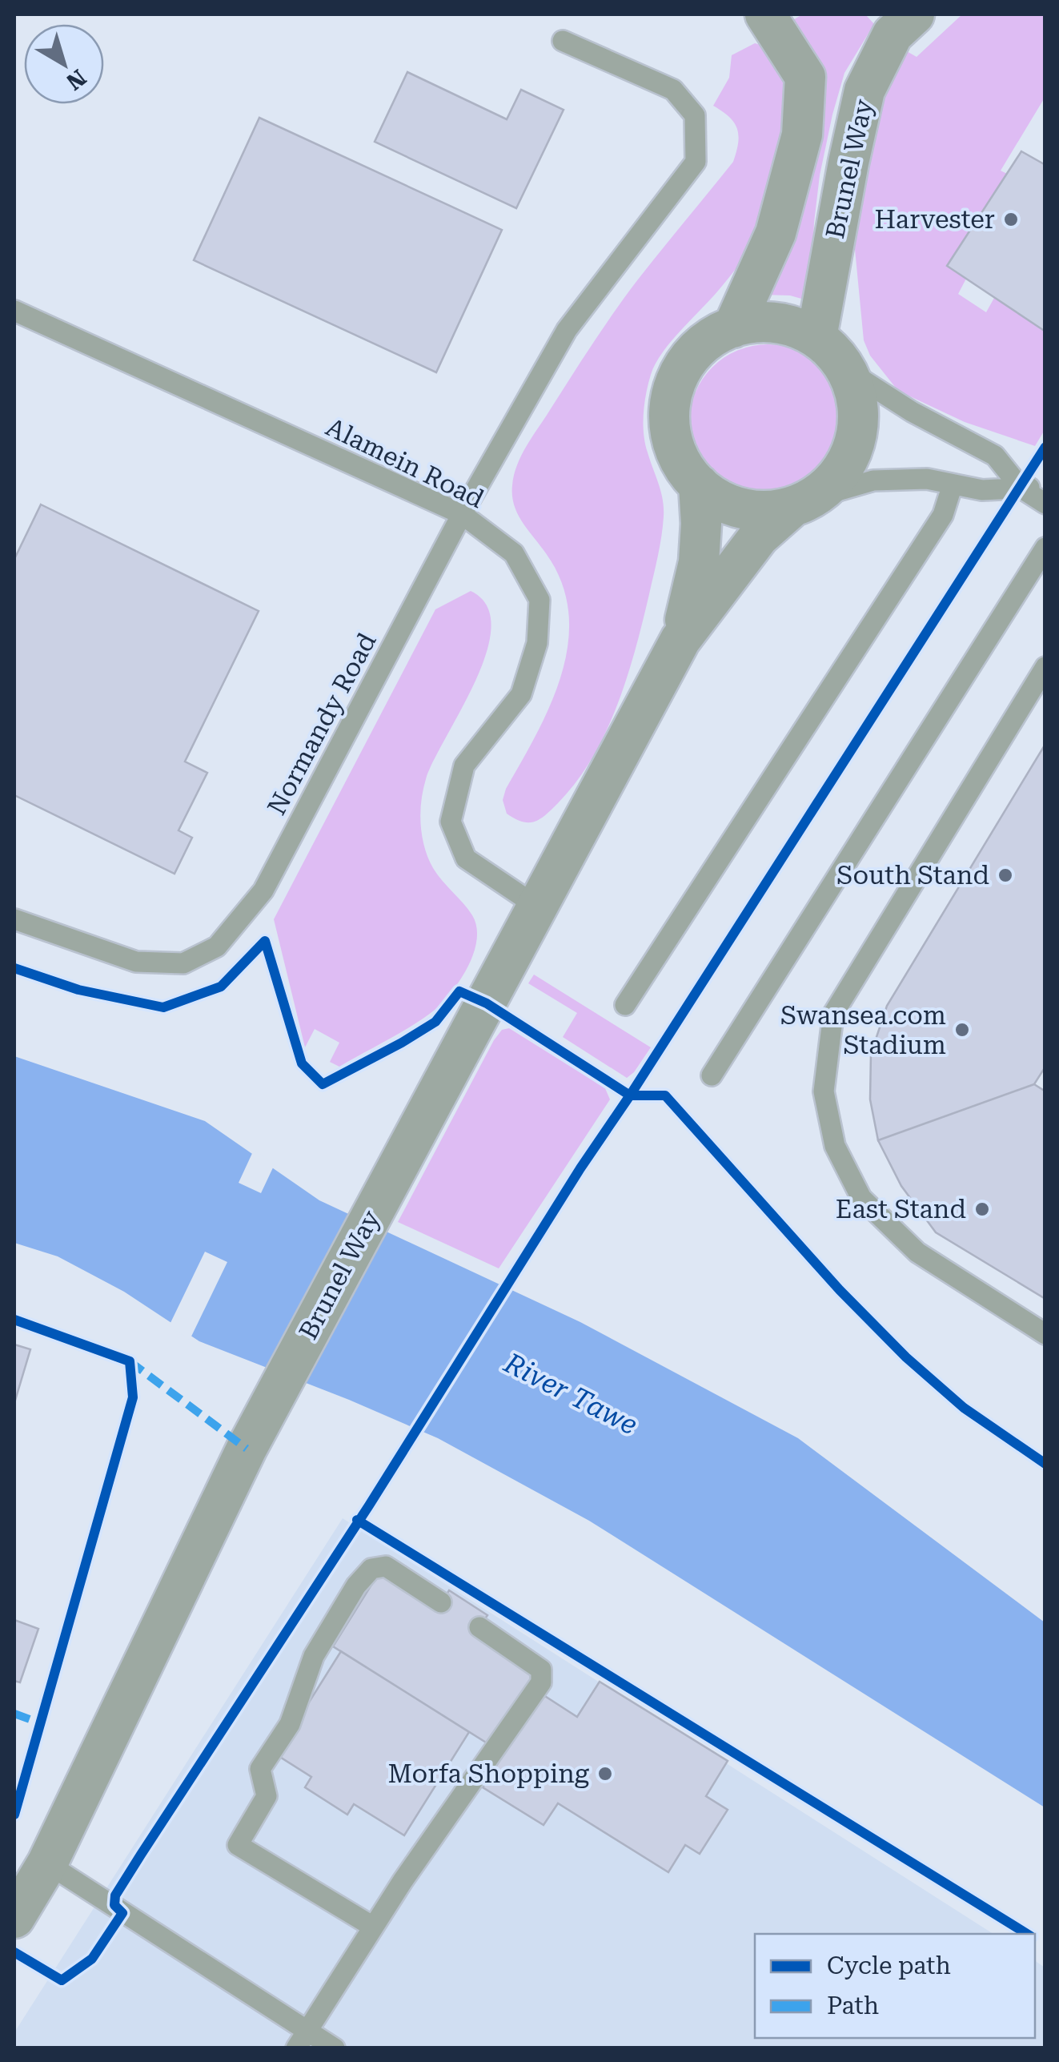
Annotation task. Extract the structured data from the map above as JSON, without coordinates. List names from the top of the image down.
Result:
{
  "streets": {
    "street": ["Brunel Way"],
    "lane": ["Alamein Road", "Normandy Road"]
  },
  "crossings": [
    ["Brunel Way", "Alamein Road"],
    ["Alamein Road", "Normandy Road"]
  ],
  "water": ["River Tawe"],
  "places": [
    "Harvester",
    "South Stand",
    "Swansea.com Stadium",
    "East Stand",
    "Morfa Shopping"
  ],
  "legend": ["Cycle path", "Path"],
  "north": "bottom right"
}
